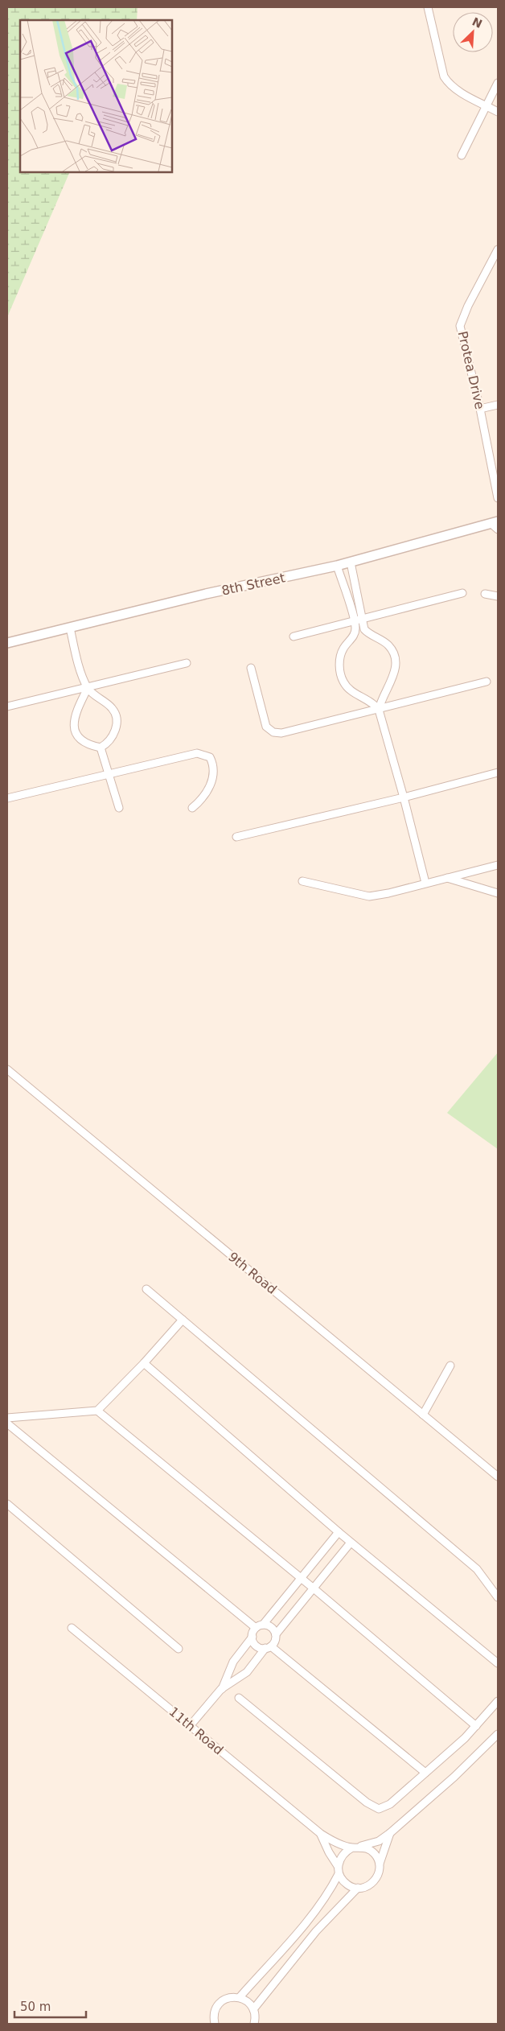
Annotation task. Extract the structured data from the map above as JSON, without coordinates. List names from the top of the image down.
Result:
{
  "streets": {
    "street": [
      "Protea Drive",
      "8th Street",
      "9th Road",
      "11th Road"
    ]
  },
  "scale_bar": "50 m",
  "north": "top right"
}
